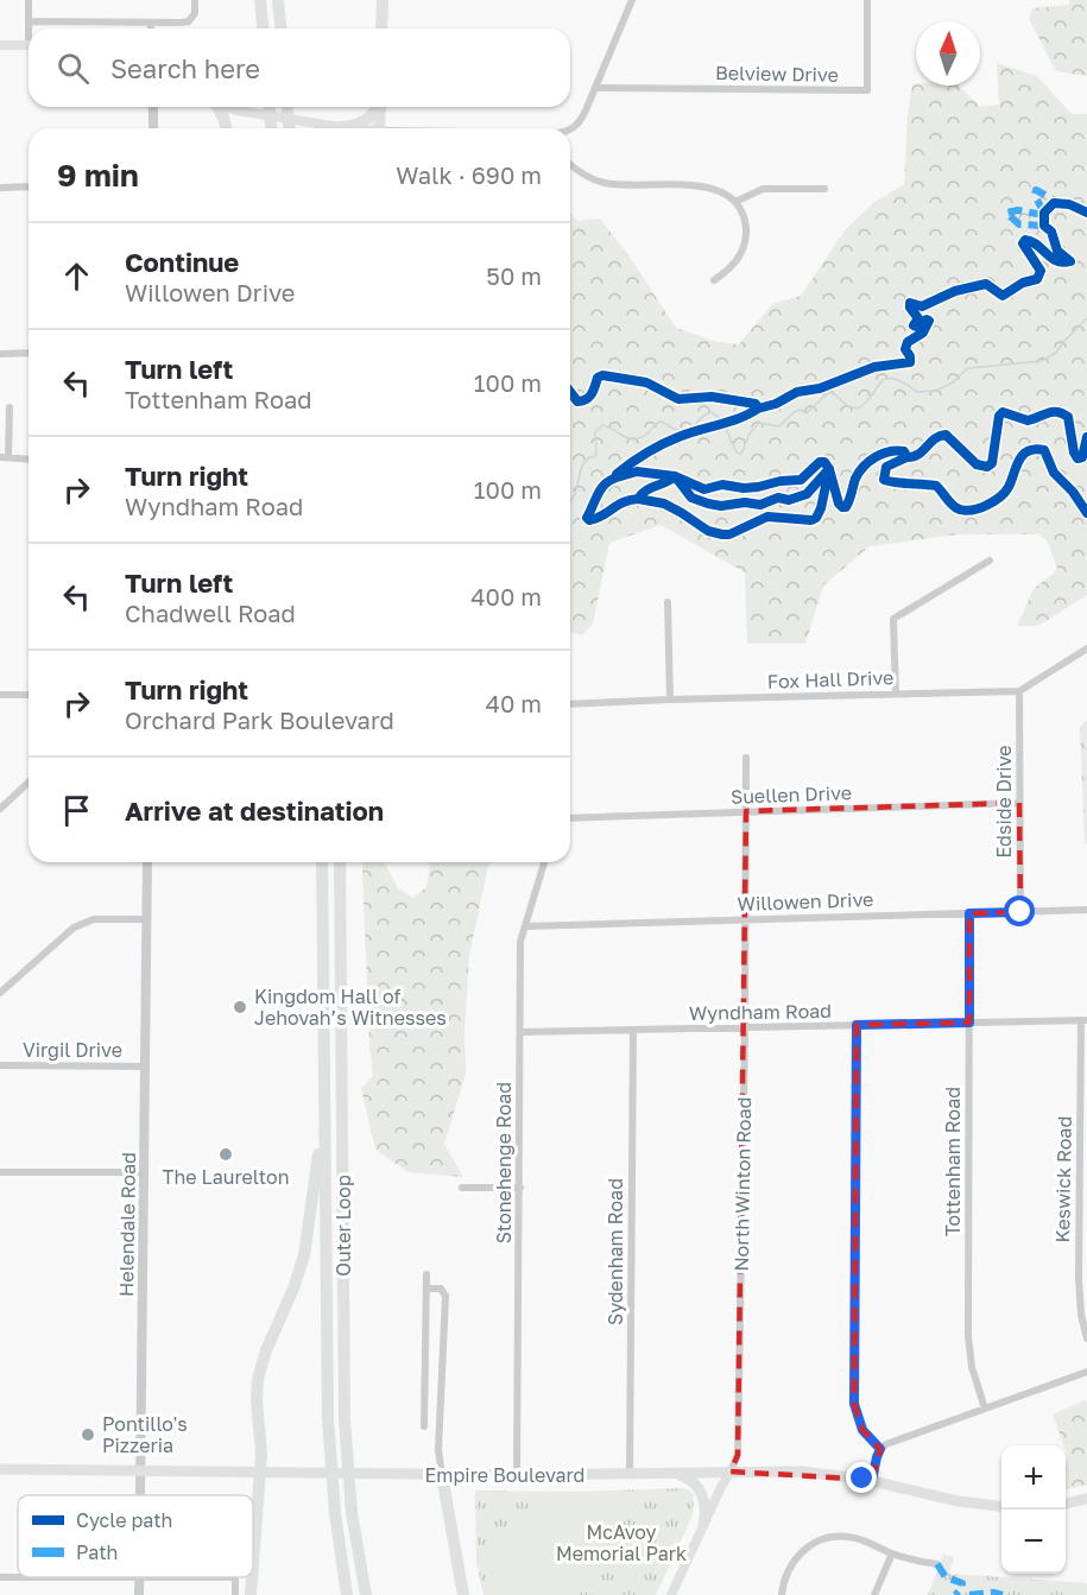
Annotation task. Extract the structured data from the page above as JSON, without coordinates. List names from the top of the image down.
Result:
{
  "streets": {
    "highway": ["Outer Loop"],
    "main road": ["North Winton Road", "Empire Boulevard"],
    "street": [
      "Belview Drive",
      "Fox Hall Drive",
      "Suellen Drive",
      "Edside Drive",
      "Willowen Drive",
      "Wyndham Road",
      "Virgil Drive",
      "Tottenham Road",
      "Stonehenge Road",
      "Keswick Road",
      "Helendale Road",
      "Sydenham Road"
    ]
  },
  "crossings": [
    ["Fox Hall Drive", "Edside Drive"],
    ["Suellen Drive", "Edside Drive"],
    ["Suellen Drive", "North Winton Road"],
    ["Edside Drive", "Willowen Drive"],
    ["Willowen Drive", "Tottenham Road"],
    ["Willowen Drive", "Stonehenge Road"],
    ["Willowen Drive", "North Winton Road"],
    ["Wyndham Road", "Tottenham Road"],
    ["Wyndham Road", "Stonehenge Road"],
    ["Wyndham Road", "Keswick Road"],
    ["Wyndham Road", "North Winton Road"],
    ["Wyndham Road", "Sydenham Road"],
    ["Virgil Drive", "Helendale Road"],
    ["Stonehenge Road", "Empire Boulevard"],
    ["North Winton Road", "Empire Boulevard"],
    ["Helendale Road", "Empire Boulevard"],
    ["Sydenham Road", "Empire Boulevard"]
  ],
  "parks": ["McAvoy Memorial Park"],
  "places": ["Kingdom Hall of Jehovah’s Witnesses", "The Laurelton", "Pontillo's Pizzeria"],
  "legend": ["Cycle path", "Path"],
  "north": "top",
  "page": {
    "search": "Search here",
    "heading": ["9 min", "Walk · 690 m"],
    "list": [
      ["Continue", "Willowen Drive", "50 m"],
      ["Turn left", "Tottenham Road", "100 m"],
      ["Turn right", "Wyndham Road", "100 m"],
      ["Turn left", "Chadwell Road", "400 m"],
      ["Turn right", "Orchard Park Boulevard", "40 m"],
      "Arrive at destination"
    ],
    "map_buttons": ["+", "−"]
  }
}
